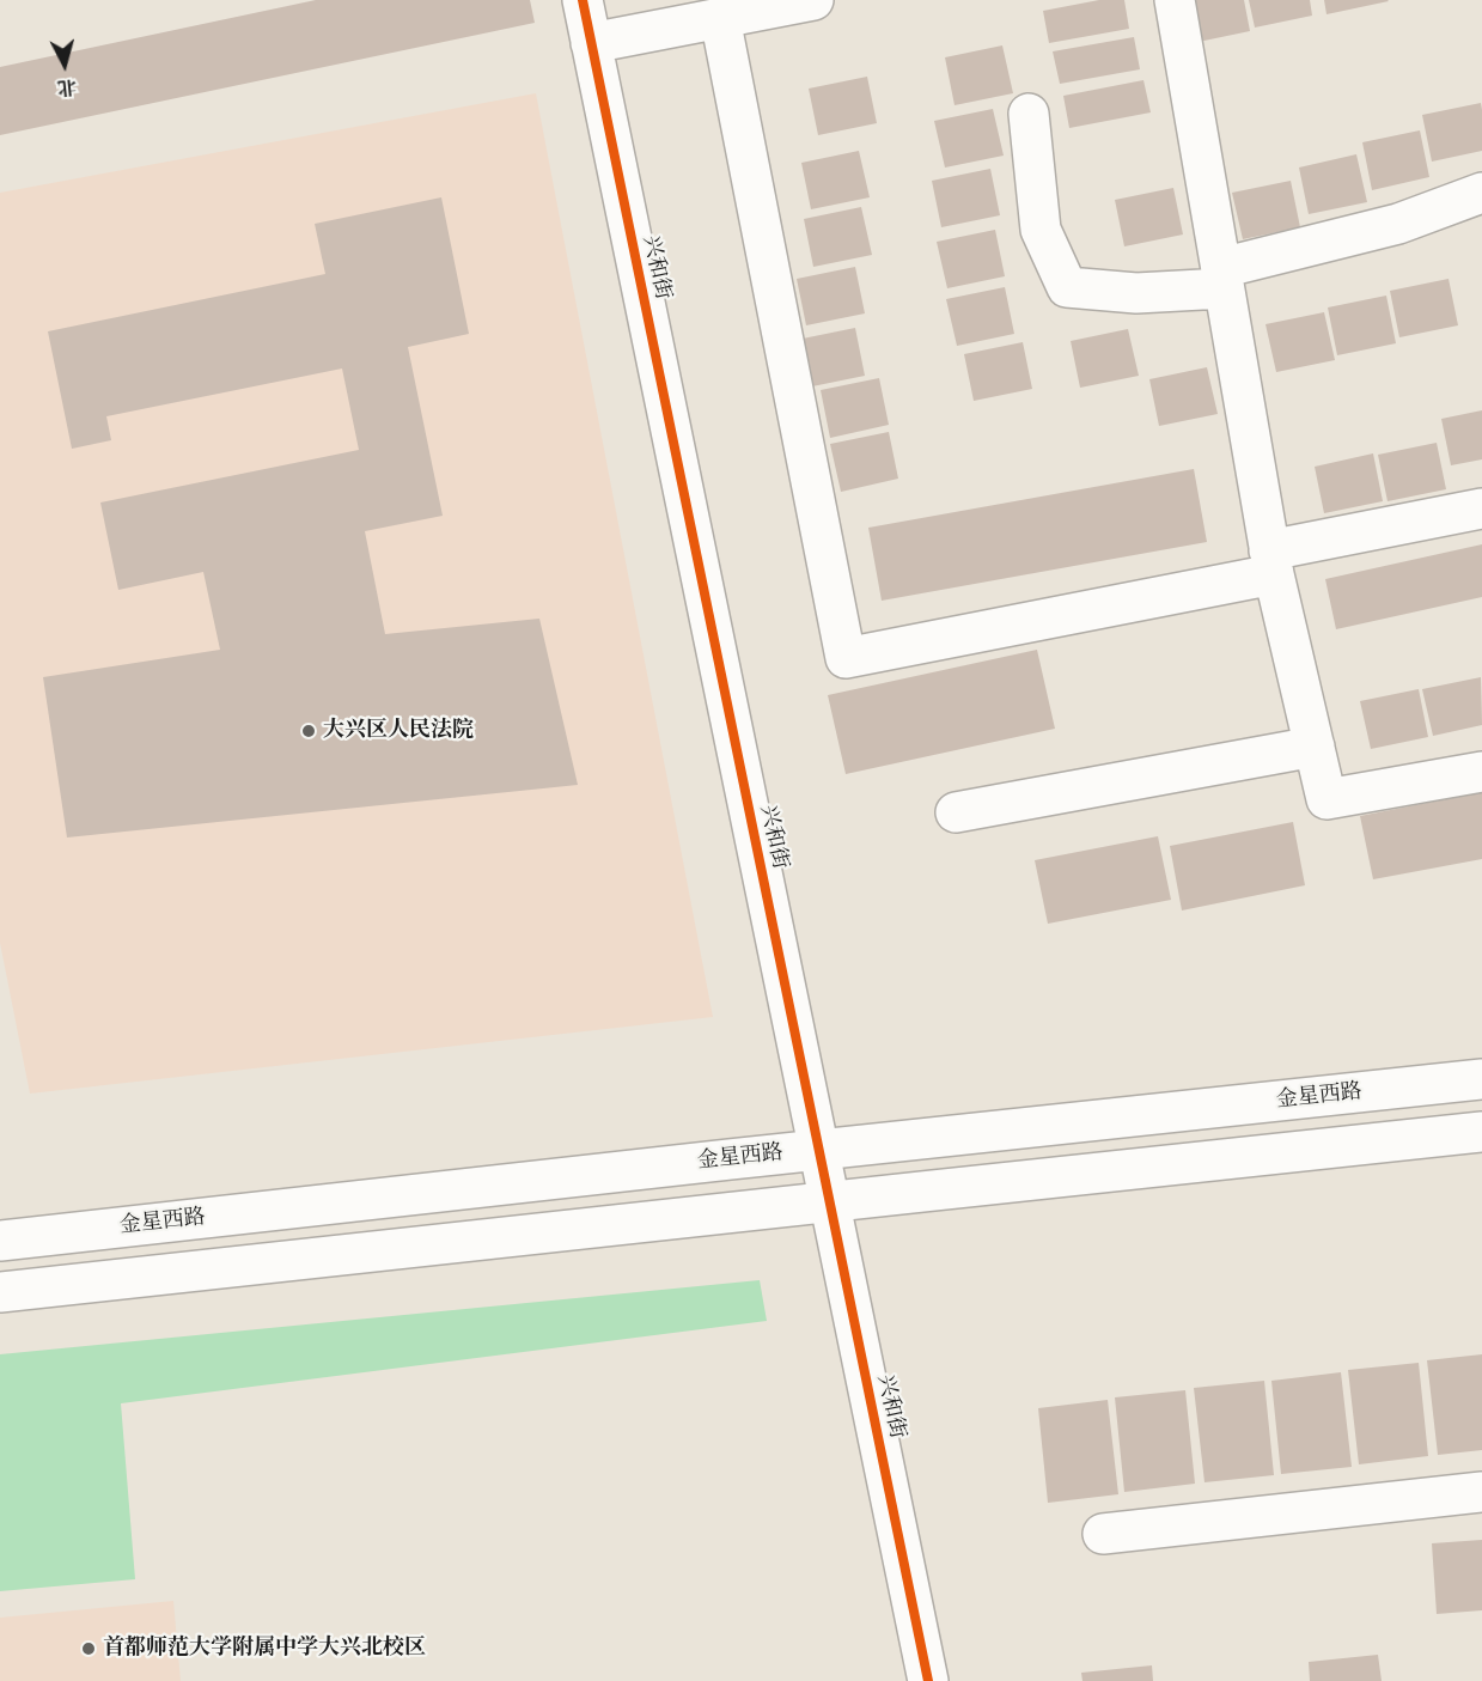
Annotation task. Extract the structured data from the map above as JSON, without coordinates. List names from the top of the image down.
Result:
{
  "streets": {
    "main road": ["兴和街", "金星西路"]
  },
  "crossings": [
    ["兴和街", "金星西路"]
  ],
  "places": ["大兴区人民法院", "首都师范大学附属中学大兴北校区"],
  "north": "bottom"
}
